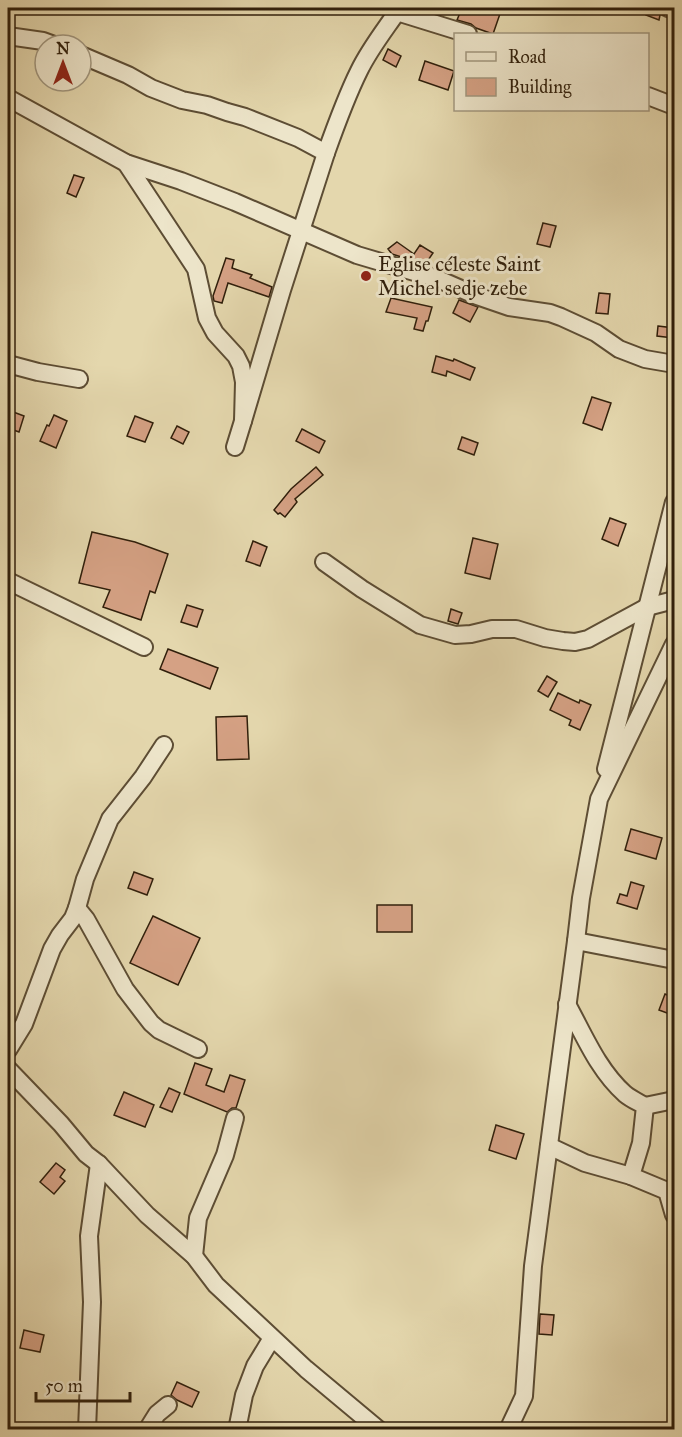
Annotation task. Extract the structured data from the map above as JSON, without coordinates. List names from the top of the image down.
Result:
{
  "places": ["Eglise céleste Saint Michel sedje zebe"],
  "legend": ["Road", "Building"],
  "scale_bar": "50 m",
  "north": "top"
}
